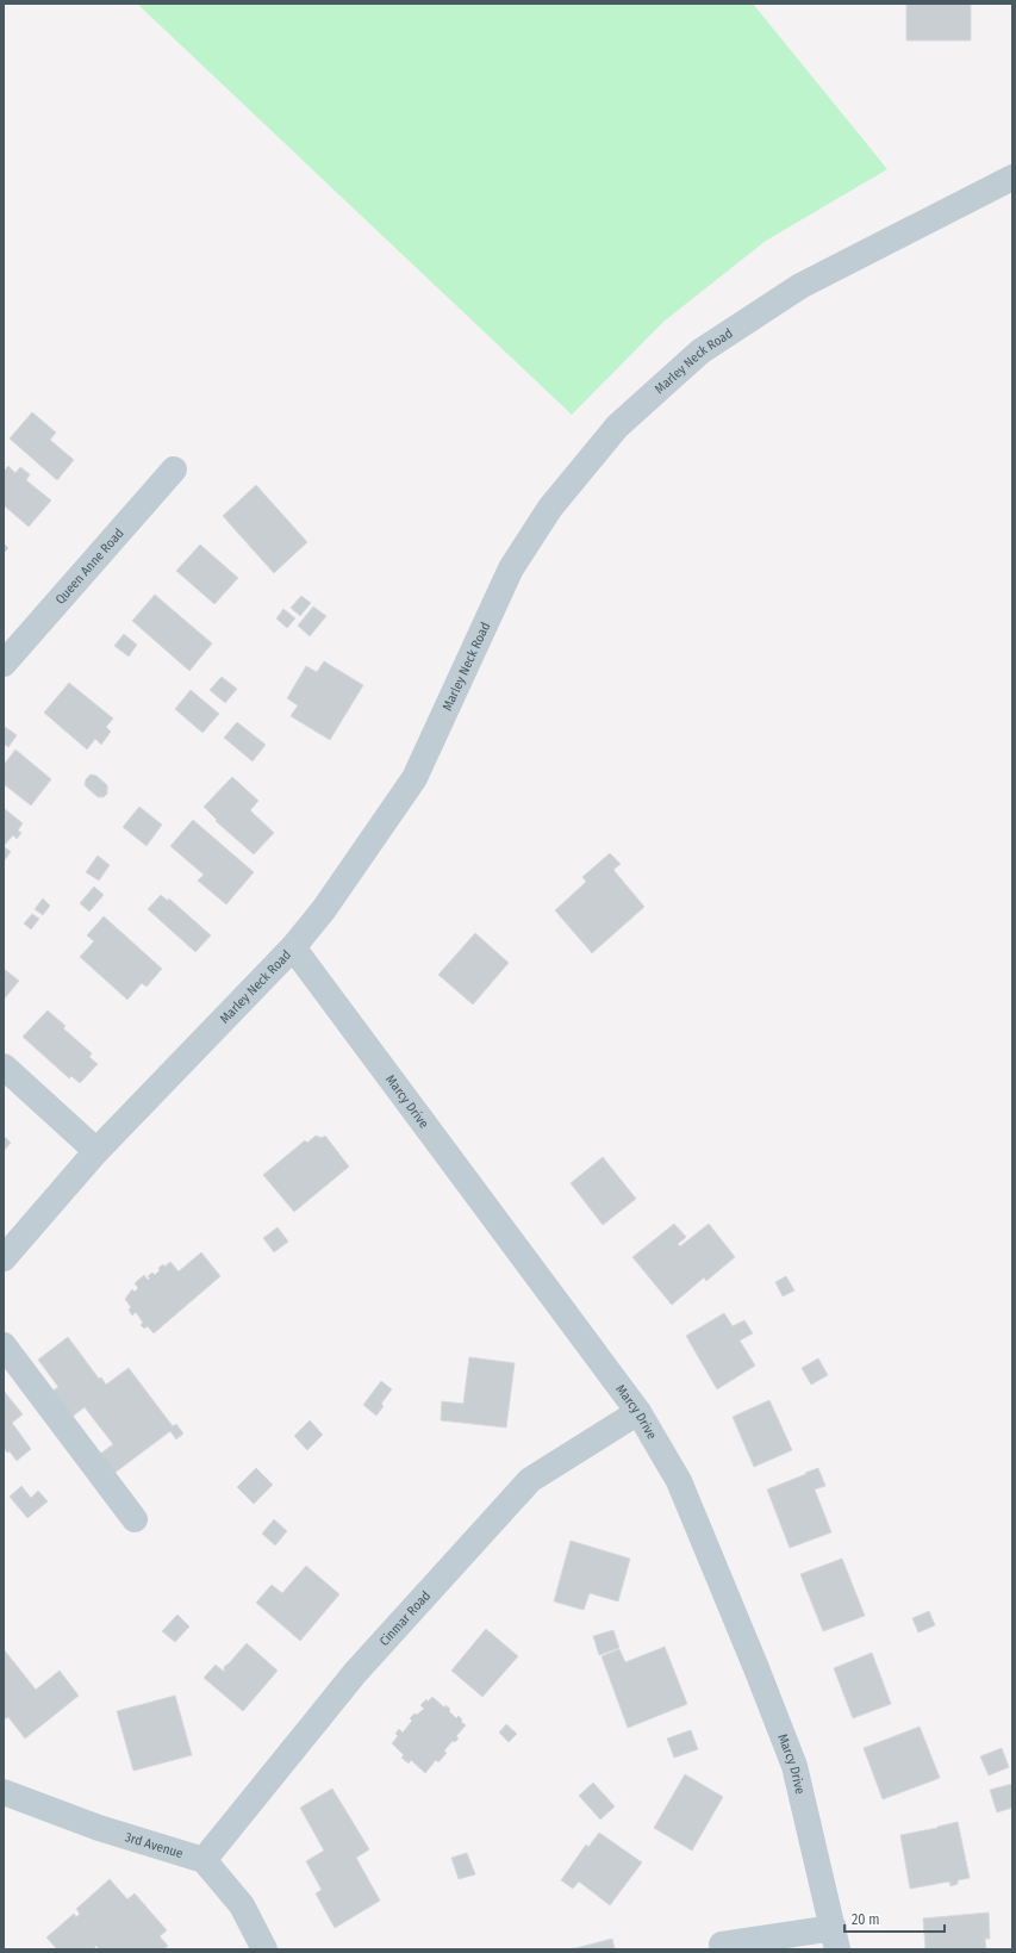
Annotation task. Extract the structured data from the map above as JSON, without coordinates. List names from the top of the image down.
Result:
{
  "streets": {
    "street": [
      "Marley Neck Road",
      "Queen Anne Road",
      "Marcy Drive",
      "Cinmar Road",
      "3rd Avenue"
    ]
  },
  "crossings": [
    ["Marley Neck Road", "Marcy Drive"],
    ["Marcy Drive", "Cinmar Road"],
    ["Cinmar Road", "3rd Avenue"]
  ],
  "scale_bar": "20 m"
}
